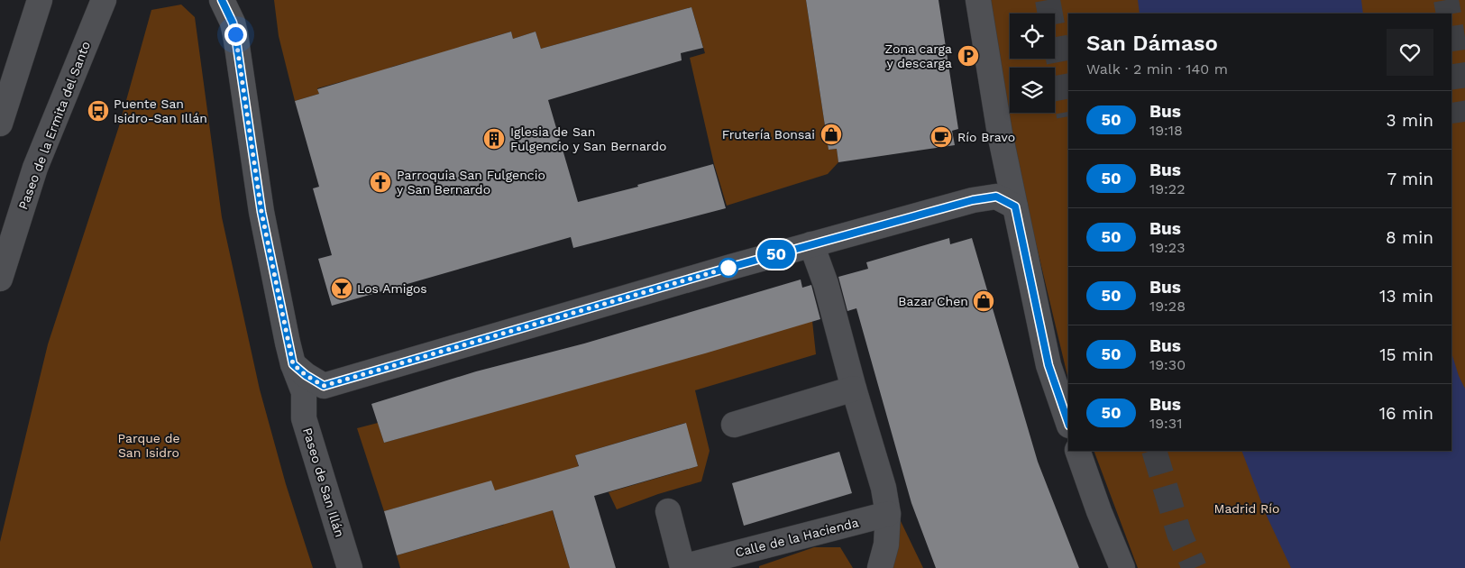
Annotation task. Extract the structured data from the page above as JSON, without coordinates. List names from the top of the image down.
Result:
{
  "streets": {
    "street": ["Paseo de la Ermita del Santo", "Paseo de San Illán", "Calle de la Hacienda"]
  },
  "parks": ["Parque de San Isidro", "Madrid Río"],
  "places": {
    "parking": ["Zona carga y descarga"],
    "bus stop": ["Puente San Isidro-San Illán"],
    "shop": ["Frutería Bonsai", "Bazar Chen"],
    "cafe": ["Río Bravo"],
    "building": ["Iglesia de San Fulgencio y San Bernardo"],
    "church": ["Parroquia San Fulgencio y San Bernardo"],
    "bar": ["Los Amigos"]
  },
  "lines": ["bus line 50"],
  "page": {
    "on_map": "50",
    "heading": ["San Dámaso", "Walk · 2 min · 140 m"],
    "list": [
      {
        "mark": "50",
        "name": "Bus",
        "note": "19:18",
        "value": "3 min"
      },
      {
        "mark": "50",
        "name": "Bus",
        "note": "19:22",
        "value": "7 min"
      },
      {
        "mark": "50",
        "name": "Bus",
        "note": "19:23",
        "value": "8 min"
      },
      {
        "mark": "50",
        "name": "Bus",
        "note": "19:28",
        "value": "13 min"
      },
      {
        "mark": "50",
        "name": "Bus",
        "note": "19:30",
        "value": "15 min"
      },
      {
        "mark": "50",
        "name": "Bus",
        "note": "19:31",
        "value": "16 min"
      }
    ]
  }
}
